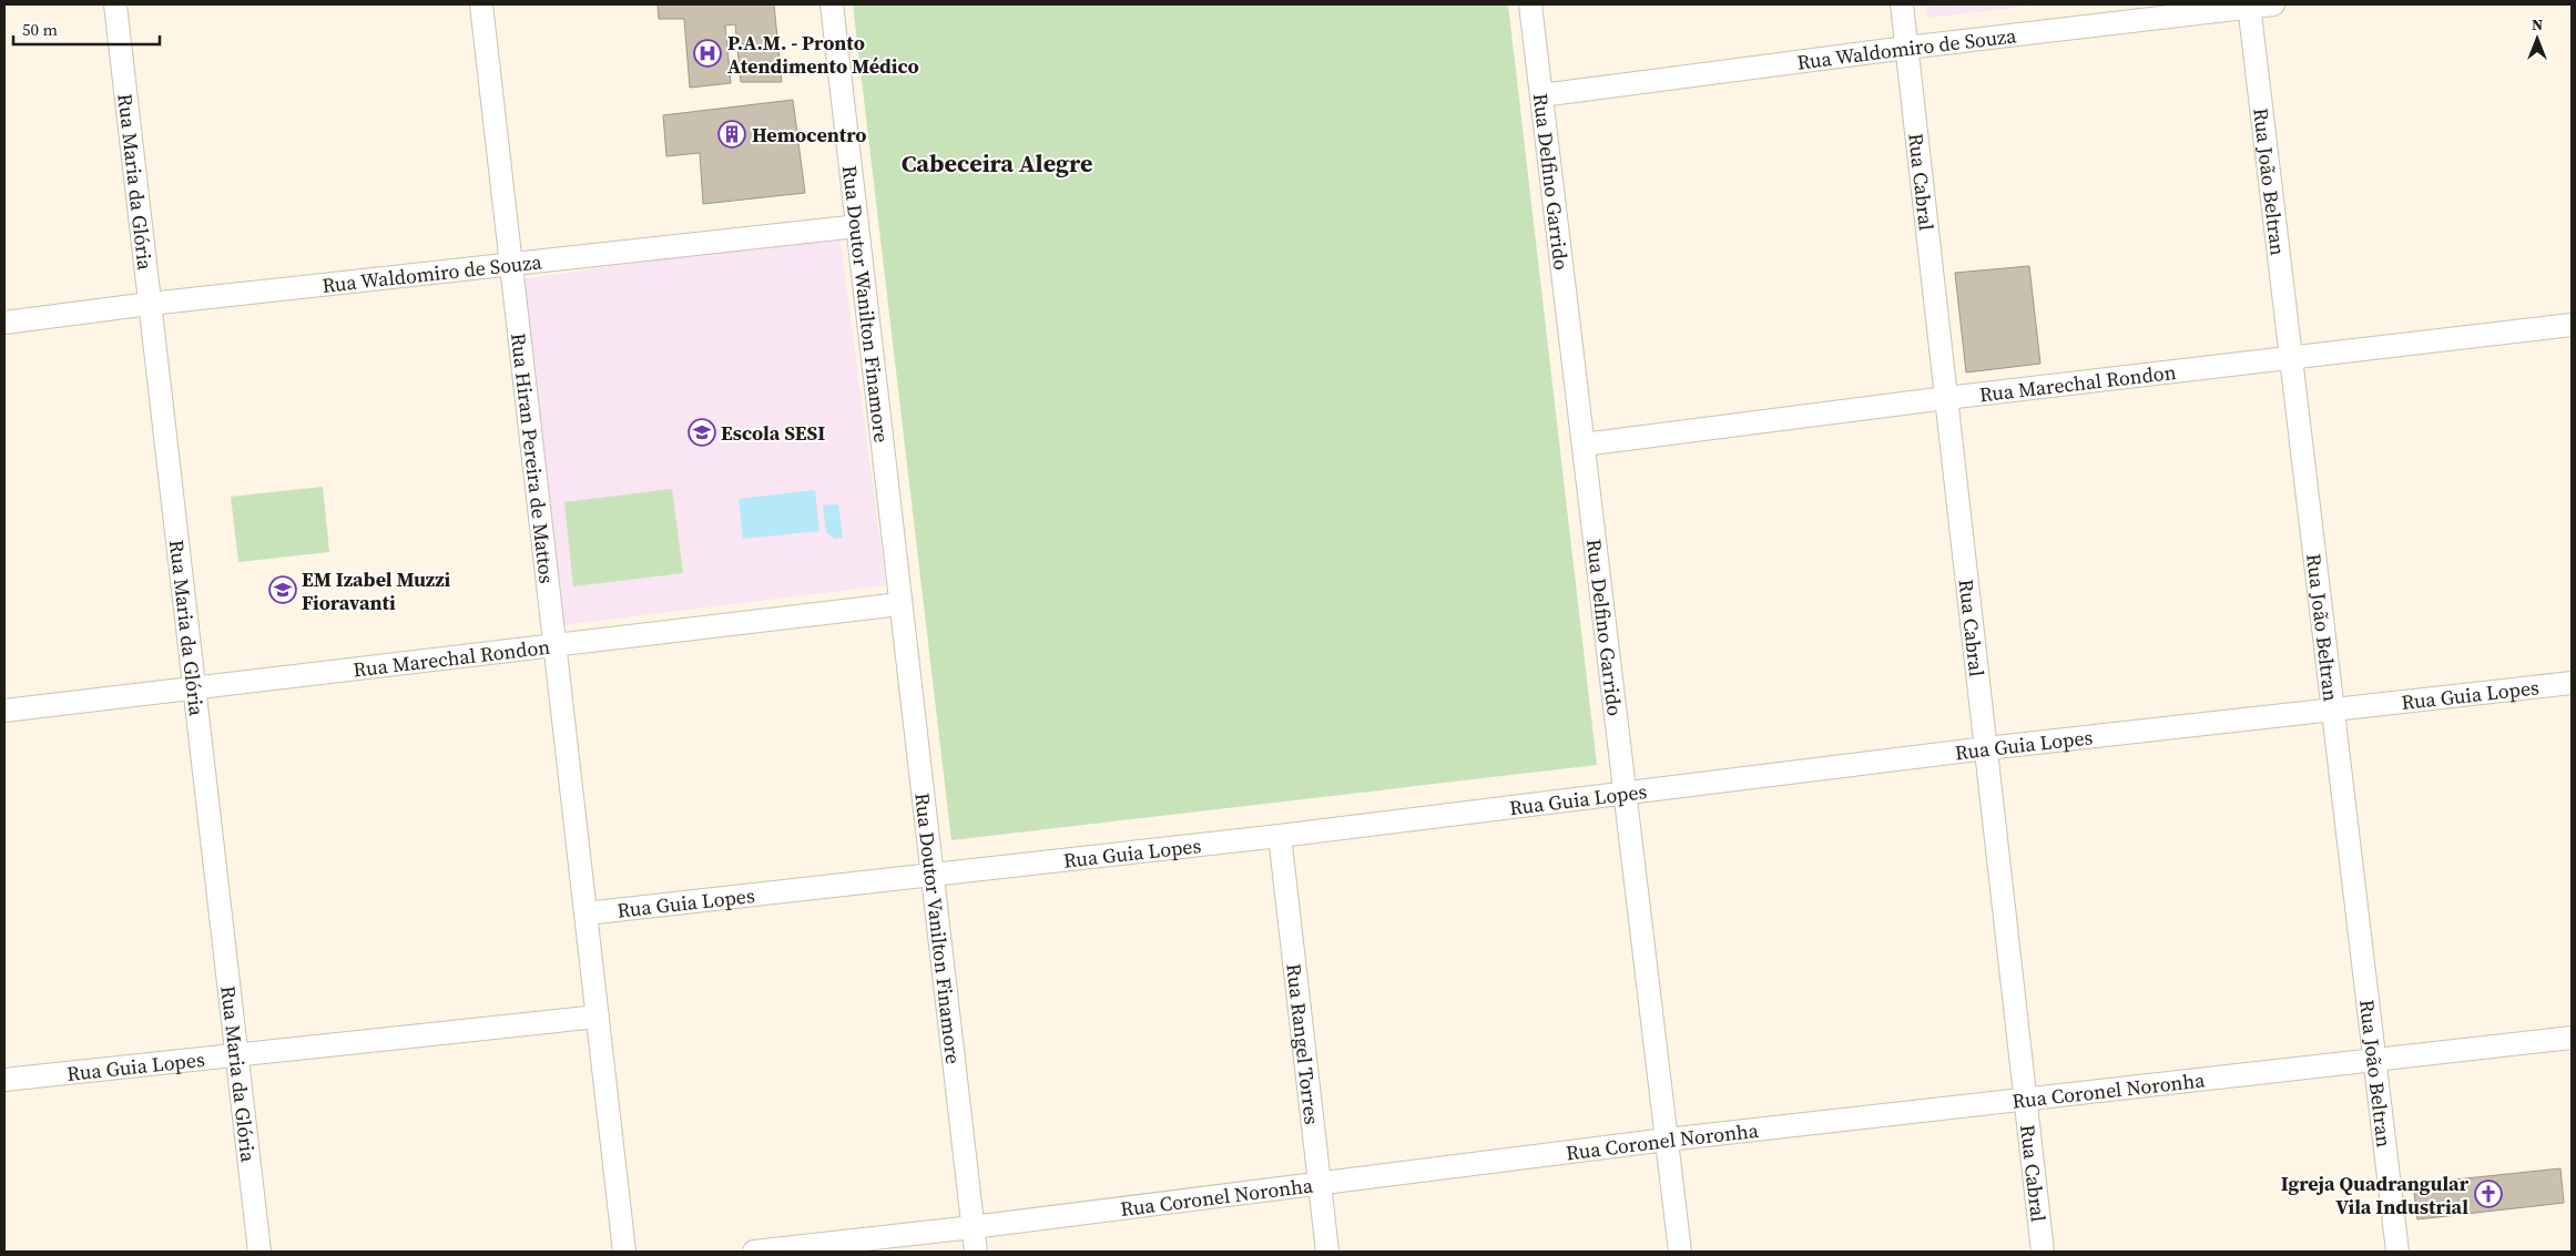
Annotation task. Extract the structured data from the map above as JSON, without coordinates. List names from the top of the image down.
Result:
{
  "streets": {
    "street": [
      "Rua Waldomiro de Souza",
      "Rua Maria da Glória",
      "Rua Delfino Garrido",
      "Rua Cabral",
      "Rua João Beltran",
      "Rua Doutor Wanilton Finamore",
      "Rua Marechal Rondon",
      "Rua Hiran Pereira de Mattos",
      "Rua Guia Lopes",
      "Rua Doutor Vanilton Finamore",
      "Rua Rangel Torres",
      "Rua Coronel Noronha"
    ]
  },
  "crossings": [
    ["Rua Waldomiro de Souza", "Rua Maria da Glória"],
    ["Rua Waldomiro de Souza", "Rua Delfino Garrido"],
    ["Rua Waldomiro de Souza", "Rua Cabral"],
    ["Rua Waldomiro de Souza", "Rua João Beltran"],
    ["Rua Waldomiro de Souza", "Rua Doutor Wanilton Finamore"],
    ["Rua Waldomiro de Souza", "Rua Hiran Pereira de Mattos"],
    ["Rua Maria da Glória", "Rua Marechal Rondon"],
    ["Rua Maria da Glória", "Rua Guia Lopes"],
    ["Rua Delfino Garrido", "Rua Marechal Rondon"],
    ["Rua Delfino Garrido", "Rua Guia Lopes"],
    ["Rua Delfino Garrido", "Rua Coronel Noronha"],
    ["Rua Cabral", "Rua Marechal Rondon"],
    ["Rua Cabral", "Rua Guia Lopes"],
    ["Rua Cabral", "Rua Coronel Noronha"],
    ["Rua João Beltran", "Rua Marechal Rondon"],
    ["Rua João Beltran", "Rua Guia Lopes"],
    ["Rua João Beltran", "Rua Coronel Noronha"],
    ["Rua Doutor Wanilton Finamore", "Rua Marechal Rondon"],
    ["Rua Doutor Wanilton Finamore", "Rua Doutor Vanilton Finamore"],
    ["Rua Marechal Rondon", "Rua Hiran Pereira de Mattos"],
    ["Rua Marechal Rondon", "Rua Doutor Vanilton Finamore"],
    ["Rua Hiran Pereira de Mattos", "Rua Guia Lopes"],
    ["Rua Guia Lopes", "Rua Doutor Vanilton Finamore"],
    ["Rua Guia Lopes", "Rua Rangel Torres"],
    ["Rua Doutor Vanilton Finamore", "Rua Coronel Noronha"],
    ["Rua Rangel Torres", "Rua Coronel Noronha"]
  ],
  "districts": ["Cabeceira Alegre"],
  "places": {
    "hospital": ["P.A.M. - Pronto Atendimento Médico"],
    "building": ["Hemocentro"],
    "school or university": ["Escola SESI", "EM Izabel Muzzi Fioravanti"],
    "church": ["Igreja Quadrangular Vila Industrial"]
  },
  "scale_bar": "50 m",
  "north": "top"
}
